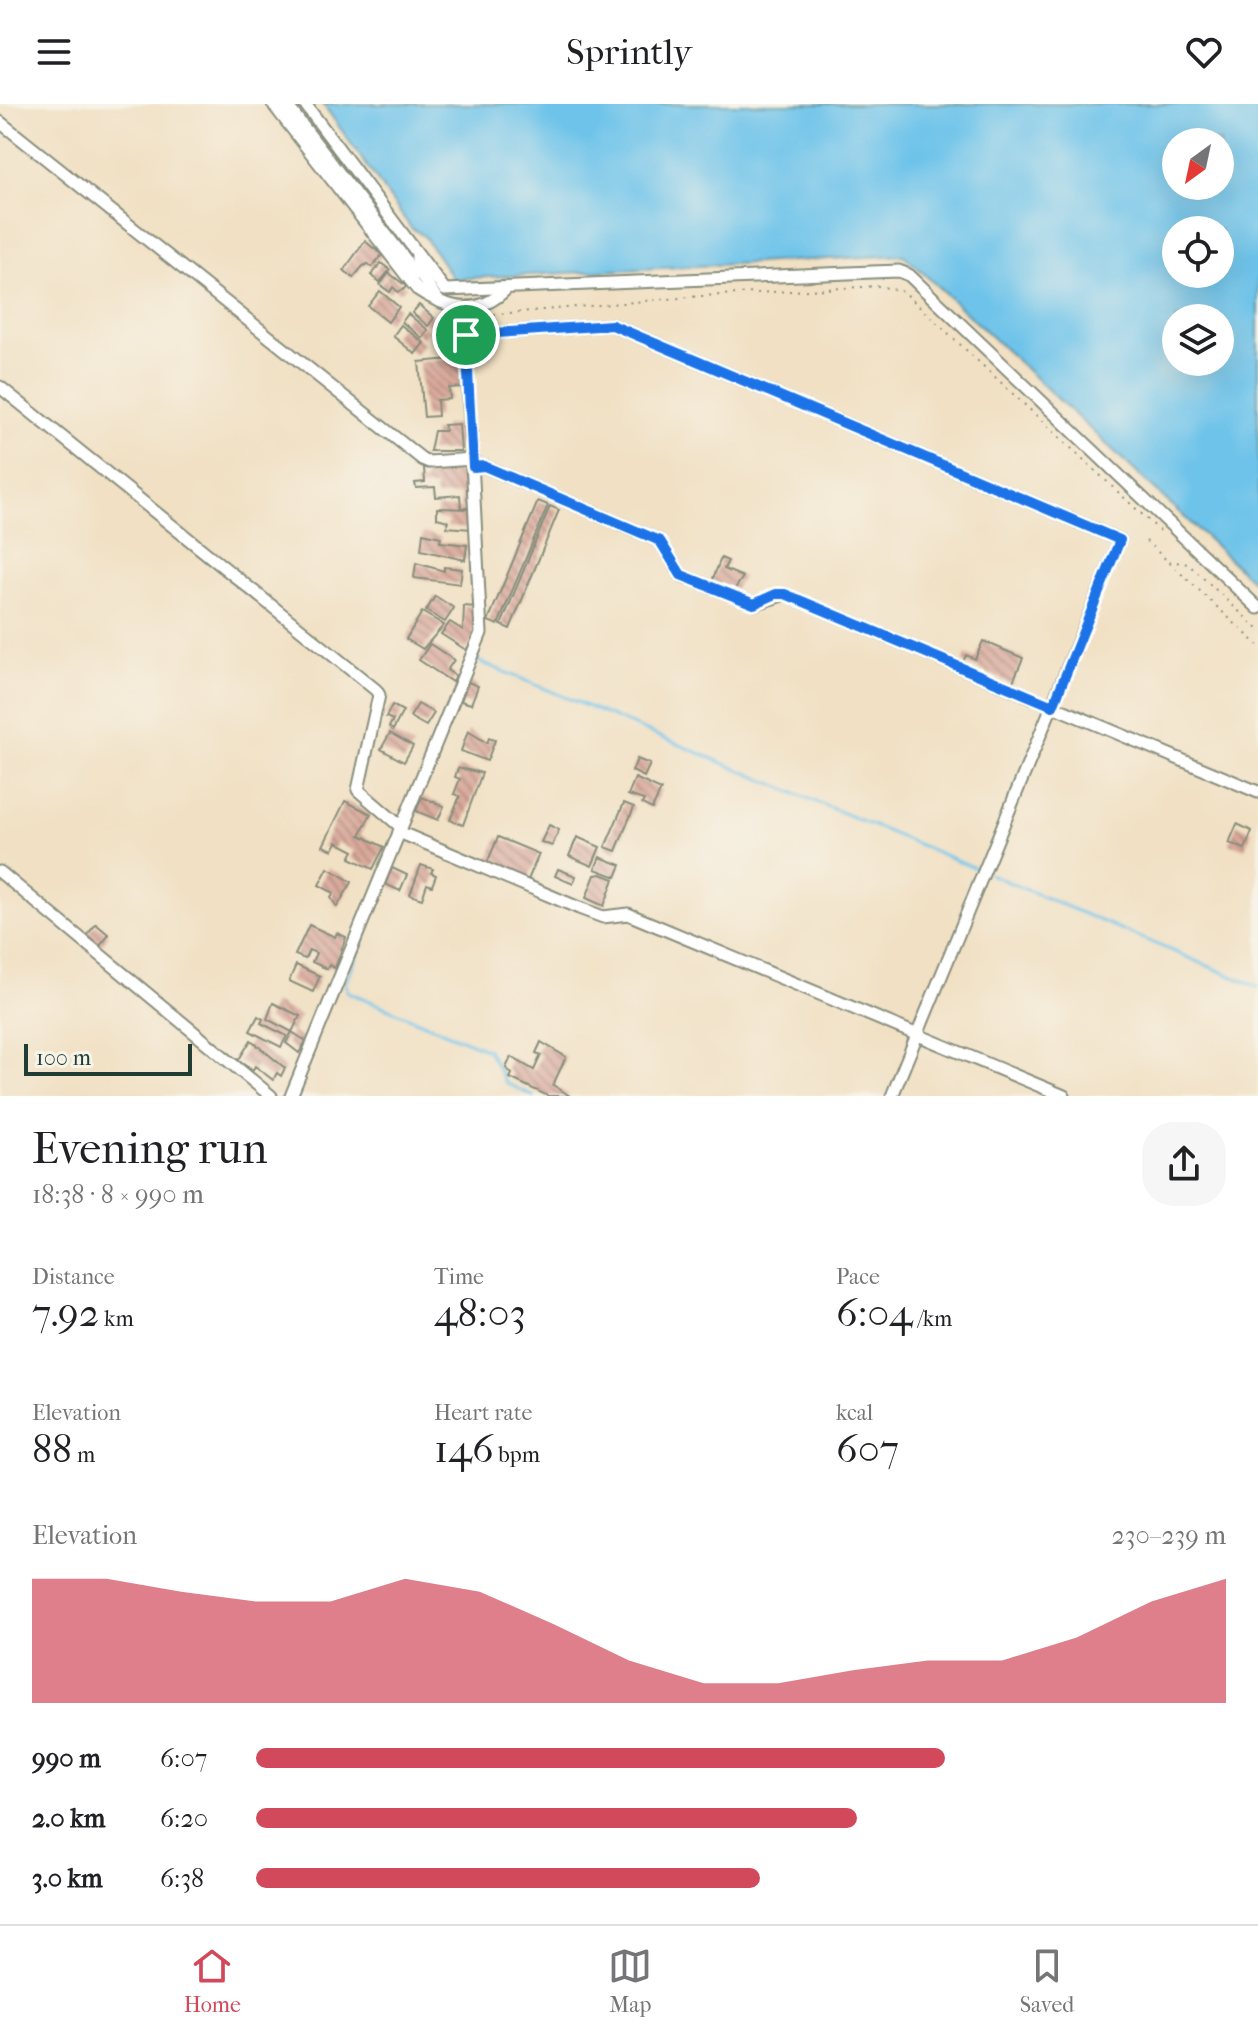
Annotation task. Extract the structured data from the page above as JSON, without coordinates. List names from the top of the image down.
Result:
{
  "scale_bar": "100 m",
  "north": "bottom left",
  "page": {
    "header": "Sprintly",
    "scale": "100 m",
    "heading": ["Evening run", "18:38 · 8 × 990 m"],
    "stats": [
      ["Distance", "7.92 km"],
      ["Time", "48:03"],
      ["Pace", "6:04 /km"],
      ["Elevation", "88 m"],
      ["Heart rate", "146 bpm"],
      ["kcal", "607"]
    ],
    "chart": ["Elevation", "230–239 m"],
    "list": [
      {
        "name": "990 m",
        "note": "6:07"
      },
      {
        "name": "2.0 km",
        "note": "6:20"
      },
      {
        "name": "3.0 km",
        "note": "6:38"
      }
    ],
    "tabs": ["Home", "Map", "Saved"]
  }
}
